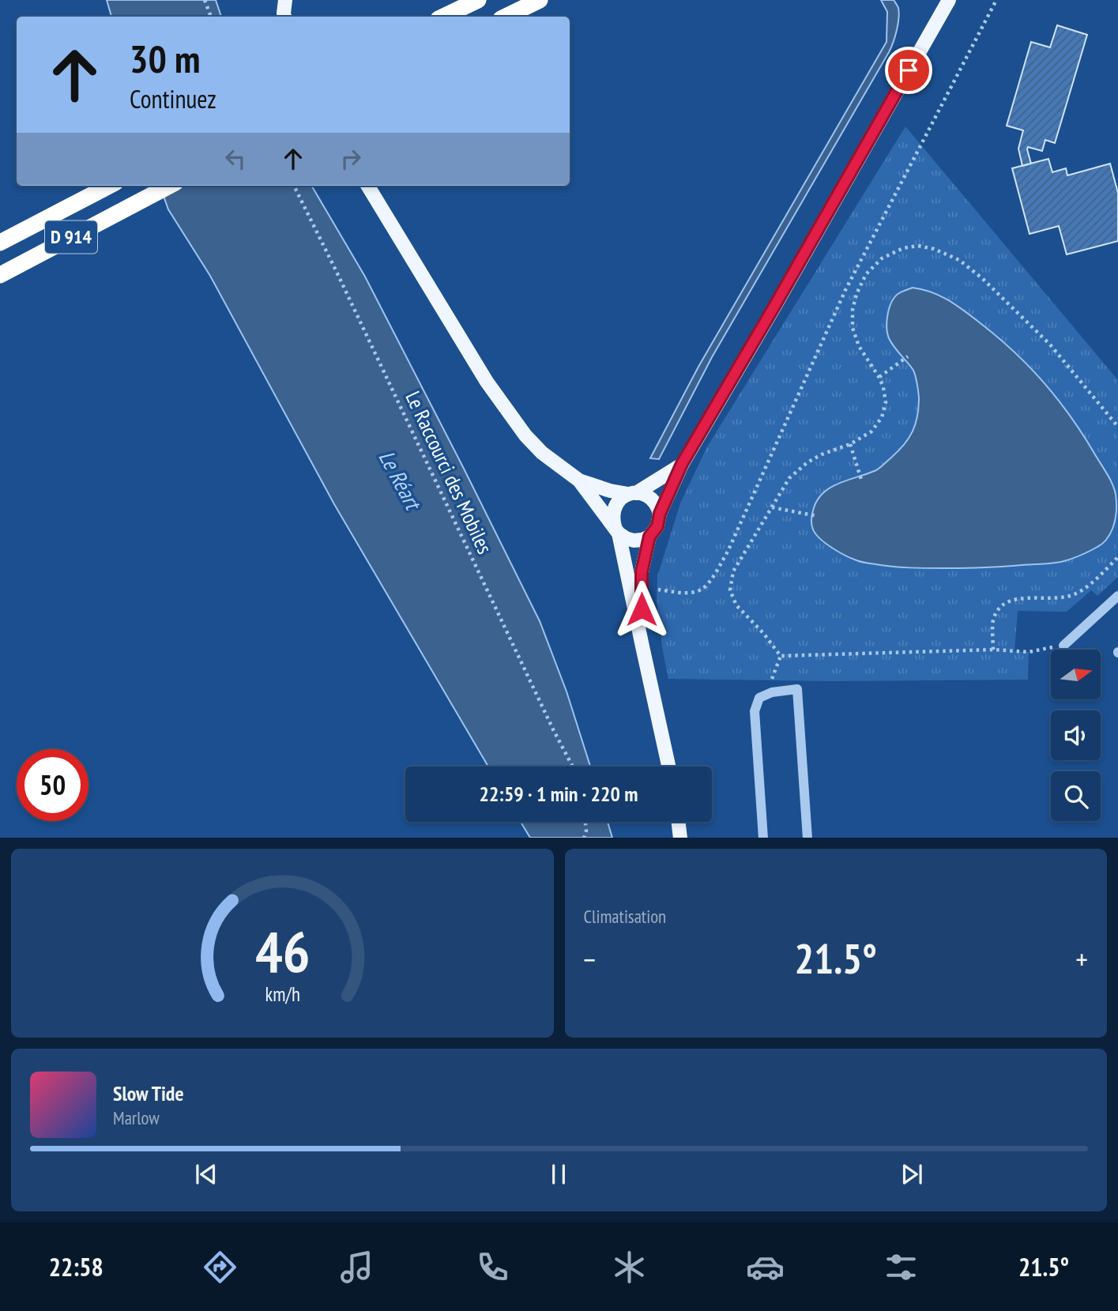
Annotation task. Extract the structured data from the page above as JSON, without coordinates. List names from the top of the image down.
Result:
{
  "streets": {
    "highway": ["D 914"],
    "path": ["Le Raccourci des Mobiles"]
  },
  "water": ["Le Réart"],
  "north": "right",
  "page": {
    "turn": ["30 m", "Continuez"],
    "limit": "50",
    "trip": "22:59 · 1 min · 220 m",
    "tile": "Climatisation",
    "heat": ["−", "21.5°", "+"],
    "song": ["Slow Tide", "Marlow"],
    "tabs": ["22:58", "21.5°"],
    "gauge": ["46", "km/h"]
  }
}
